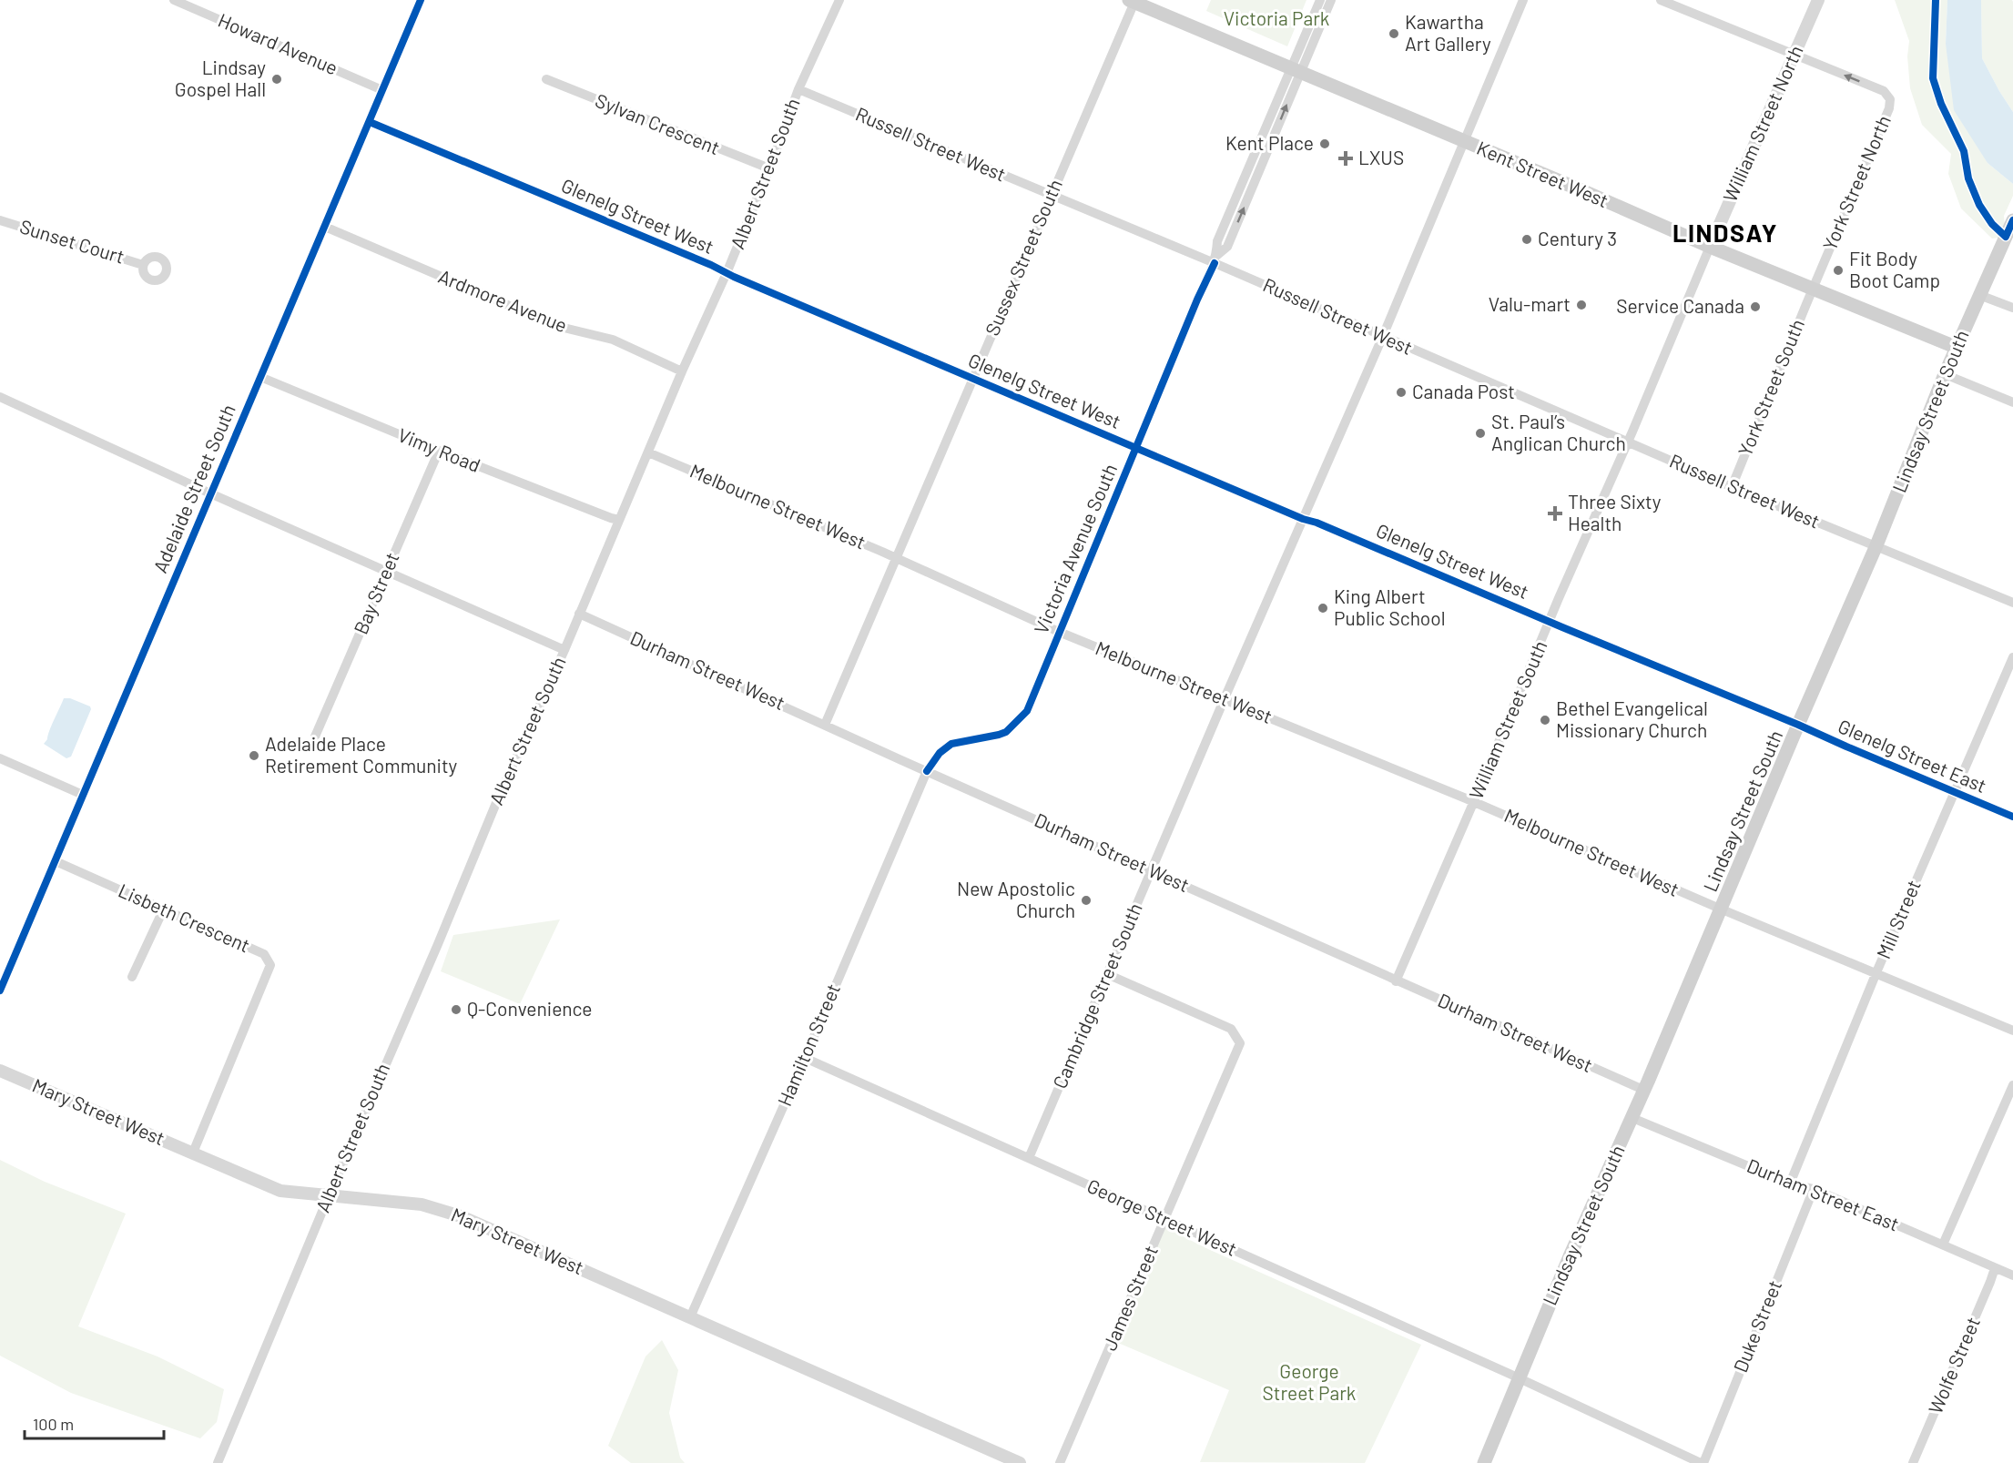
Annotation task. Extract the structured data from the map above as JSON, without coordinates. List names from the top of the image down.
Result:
{
  "streets": {
    "main road": ["Kent Street West", "Lindsay Street South"],
    "street": [
      "Howard Avenue",
      "William Street North",
      "Sylvan Crescent",
      "Russell Street West",
      "Albert Street South",
      "York Street North",
      "Glenelg Street West",
      "Sunset Court",
      "Sussex Street South",
      "Ardmore Avenue",
      "York Street South",
      "Vimy Road",
      "Adelaide Street South",
      "Melbourne Street West",
      "Victoria Avenue South",
      "Bay Street",
      "Durham Street West",
      "William Street South",
      "Glenelg Street East",
      "Lisbeth Crescent",
      "Mill Street",
      "Cambridge Street South",
      "Hamilton Street",
      "Mary Street West",
      "Durham Street East",
      "George Street West",
      "James Street",
      "Duke Street",
      "Wolfe Street"
    ]
  },
  "crossings": [
    ["Howard Avenue", "Adelaide Street South"],
    ["William Street North", "Kent Street West"],
    ["William Street North", "York Street North"],
    ["William Street North", "William Street South"],
    ["Sylvan Crescent", "Albert Street South"],
    ["Russell Street West", "Albert Street South"],
    ["Russell Street West", "Sussex Street South"],
    ["Russell Street West", "York Street South"],
    ["Russell Street West", "Lindsay Street South"],
    ["Russell Street West", "Victoria Avenue South"],
    ["Russell Street West", "William Street South"],
    ["Russell Street West", "Cambridge Street South"],
    ["Albert Street South", "Glenelg Street West"],
    ["Albert Street South", "Ardmore Avenue"],
    ["Albert Street South", "Vimy Road"],
    ["Albert Street South", "Melbourne Street West"],
    ["Albert Street South", "Durham Street West"],
    ["Albert Street South", "Mary Street West"],
    ["Kent Street West", "York Street North"],
    ["Kent Street West", "Sussex Street South"],
    ["Kent Street West", "York Street South"],
    ["Kent Street West", "Lindsay Street South"],
    ["Kent Street West", "Victoria Avenue South"],
    ["Kent Street West", "William Street South"],
    ["Kent Street West", "Cambridge Street South"],
    ["York Street North", "York Street South"],
    ["Glenelg Street West", "Sussex Street South"],
    ["Glenelg Street West", "Lindsay Street South"],
    ["Glenelg Street West", "Adelaide Street South"],
    ["Glenelg Street West", "Victoria Avenue South"],
    ["Glenelg Street West", "William Street South"],
    ["Glenelg Street West", "Glenelg Street East"],
    ["Glenelg Street West", "Cambridge Street South"],
    ["Sussex Street South", "Melbourne Street West"],
    ["Sussex Street South", "Durham Street West"],
    ["Ardmore Avenue", "Adelaide Street South"],
    ["Lindsay Street South", "Melbourne Street West"],
    ["Lindsay Street South", "Durham Street West"],
    ["Lindsay Street South", "Glenelg Street East"],
    ["Lindsay Street South", "Durham Street East"],
    ["Lindsay Street South", "George Street West"],
    ["Vimy Road", "Adelaide Street South"],
    ["Vimy Road", "Bay Street"],
    ["Adelaide Street South", "Lisbeth Crescent"],
    ["Melbourne Street West", "Victoria Avenue South"],
    ["Melbourne Street West", "William Street South"],
    ["Melbourne Street West", "Mill Street"],
    ["Melbourne Street West", "Cambridge Street South"],
    ["Victoria Avenue South", "Durham Street West"],
    ["Victoria Avenue South", "Hamilton Street"],
    ["Durham Street West", "William Street South"],
    ["Durham Street West", "Cambridge Street South"],
    ["Durham Street West", "Hamilton Street"],
    ["Glenelg Street East", "Mill Street"],
    ["Lisbeth Crescent", "Mary Street West"],
    ["Mill Street", "Durham Street East"],
    ["Cambridge Street South", "George Street West"],
    ["Cambridge Street South", "James Street"],
    ["Hamilton Street", "Mary Street West"],
    ["Hamilton Street", "George Street West"],
    ["Durham Street East", "Duke Street"],
    ["Durham Street East", "Wolfe Street"],
    ["George Street West", "James Street"],
    ["George Street West", "Duke Street"]
  ],
  "districts": ["LINDSAY"],
  "parks": ["Victoria Park", "George Street Park"],
  "places": {
    "other": [
      "Kawartha Art Gallery",
      "Lindsay Gospel Hall",
      "Kent Place",
      "Century 3",
      "Fit Body Boot Camp",
      "Valu-mart",
      "Service Canada",
      "Canada Post",
      "St. Paul’s Anglican Church",
      "King Albert Public School",
      "Bethel Evangelical Missionary Church",
      "Adelaide Place Retirement Community",
      "New Apostolic Church",
      "Q-Convenience"
    ],
    "health": ["LXUS", "Three Sixty Health"]
  },
  "scale_bar": "100 m"
}
